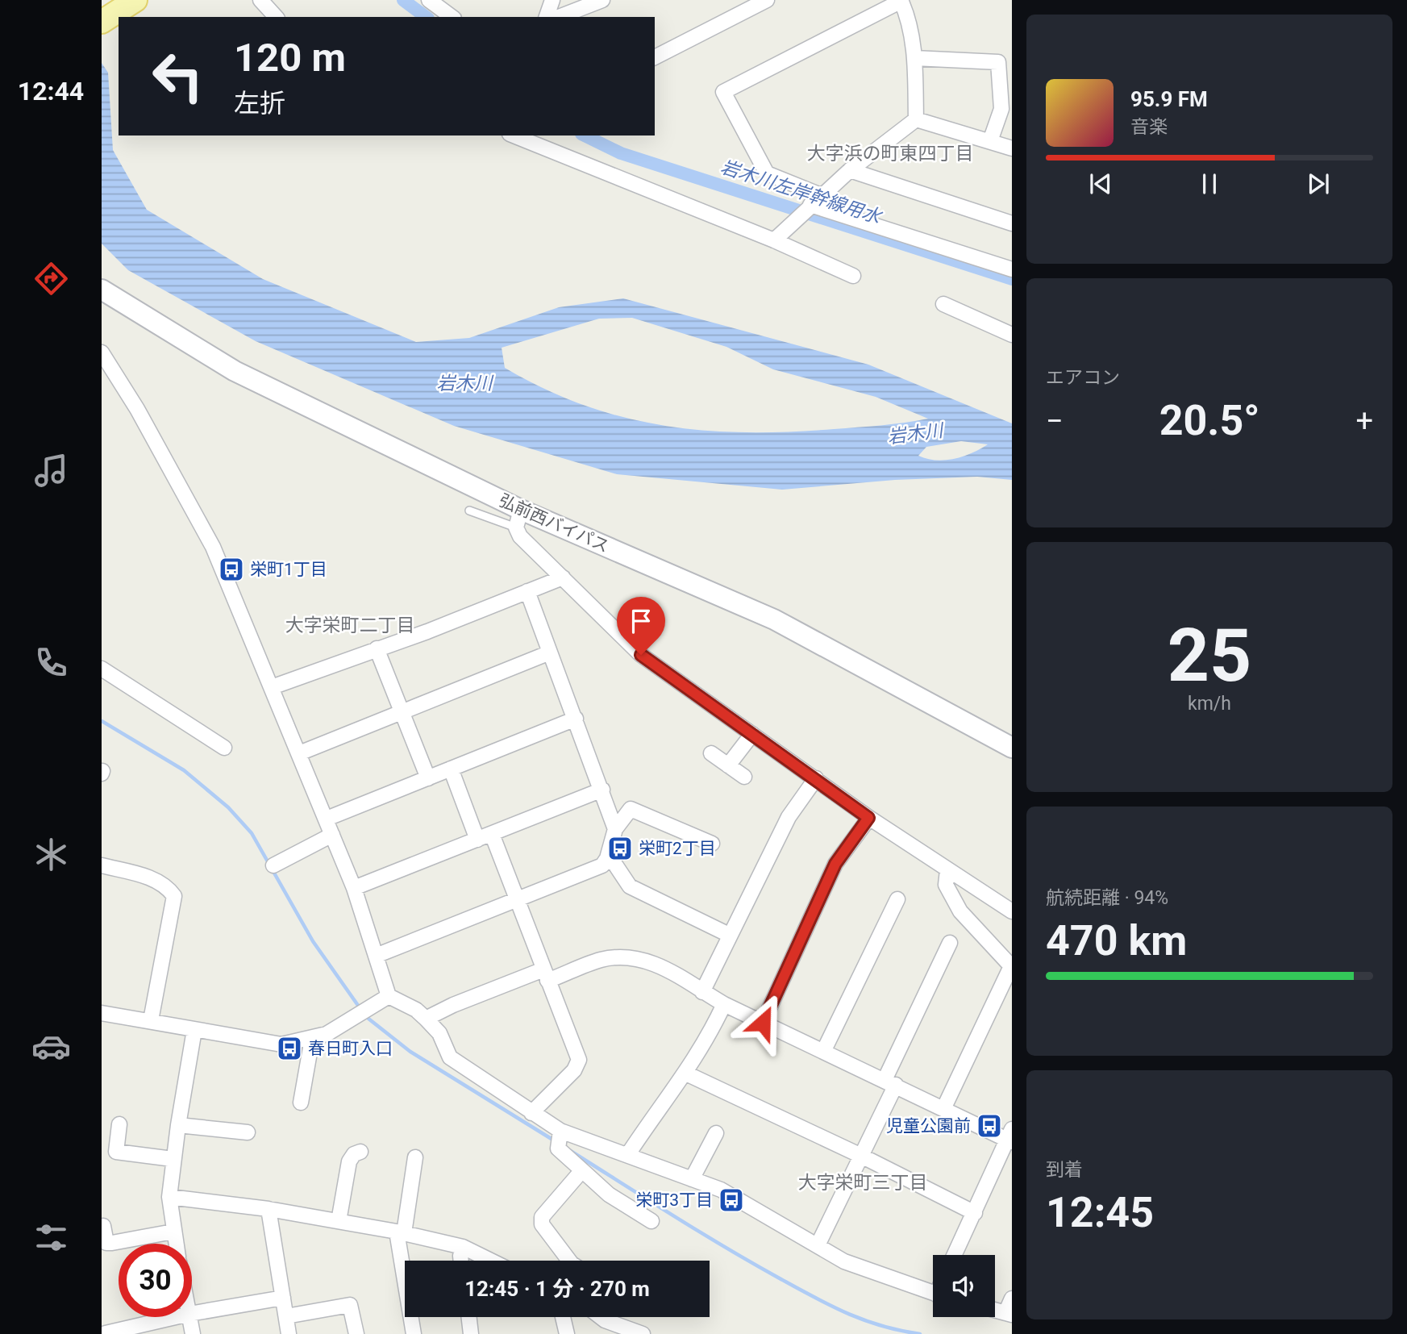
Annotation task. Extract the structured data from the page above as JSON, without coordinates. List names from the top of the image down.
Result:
{
  "streets": {
    "street": ["弘前西バイパス"]
  },
  "districts": ["大字浜の町東四丁目", "大字栄町二丁目", "大字栄町三丁目"],
  "water": ["岩木川左岸幹線用水", "岩木川"],
  "places": {
    "bus stop": [
      "栄町1丁目",
      "栄町2丁目",
      "春日町入口",
      "児童公園前",
      "栄町3丁目"
    ]
  },
  "page": {
    "tabs": "12:44",
    "turn": ["120 m", "左折"],
    "song": ["95.9 FM", "音楽"],
    "tile": [
      "エアコン",
      ["25", "km/h"],
      ["航続距離 · 94%", "470 km"],
      ["到着", "12:45"]
    ],
    "heat": ["−", "20.5°", "+"],
    "limit": "30",
    "trip": "12:45 · 1 分 · 270 m"
  }
}
